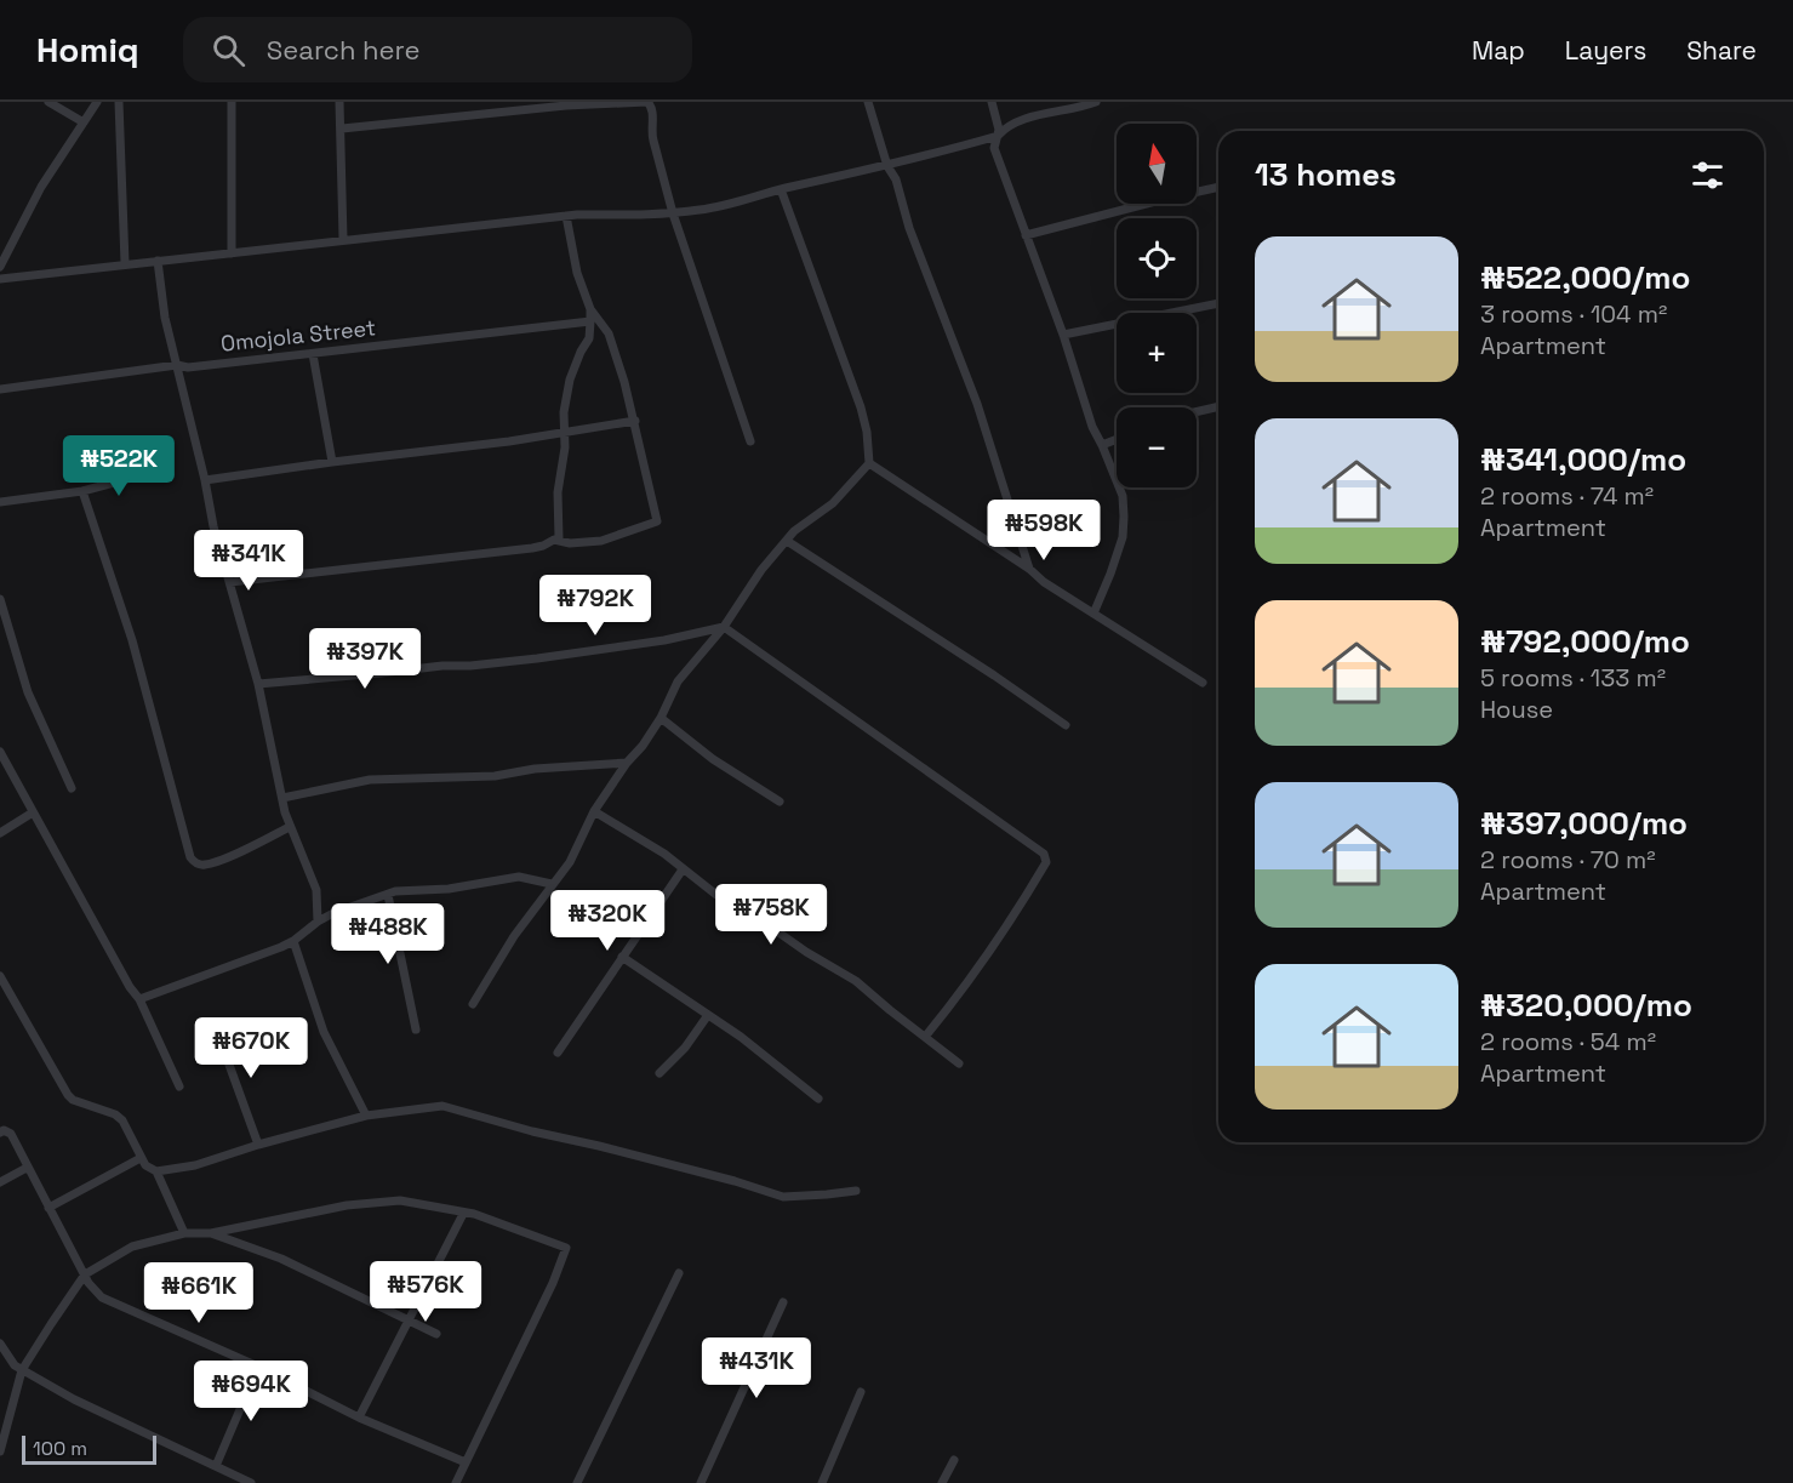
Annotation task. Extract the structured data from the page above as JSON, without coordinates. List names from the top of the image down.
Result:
{
  "streets": {
    "street": ["Omojola Street"]
  },
  "scale_bar": "100 m",
  "north": "top",
  "page": {
    "header": "Homiq",
    "search": "Search here",
    "nav": ["Map", "Layers", "Share"],
    "map_buttons": ["+", "−"],
    "heading": "13 homes",
    "list": [
      {
        "name": "₦522,000/mo",
        "note": "3 rooms · 104 m² · Apartment"
      },
      {
        "name": "₦341,000/mo",
        "note": "2 rooms · 74 m² · Apartment"
      },
      {
        "name": "₦792,000/mo",
        "note": "5 rooms · 133 m² · House"
      },
      {
        "name": "₦397,000/mo",
        "note": "2 rooms · 70 m² · Apartment"
      },
      {
        "name": "₦320,000/mo",
        "note": "2 rooms · 54 m² · Apartment"
      }
    ],
    "price": [
      "₦522K",
      "₦598K",
      "₦341K",
      "₦792K",
      "₦397K",
      "₦758K",
      "₦320K",
      "₦488K",
      "₦670K",
      "₦576K",
      "₦661K",
      "₦431K",
      "₦694K"
    ],
    "scale": "100 m"
  }
}
